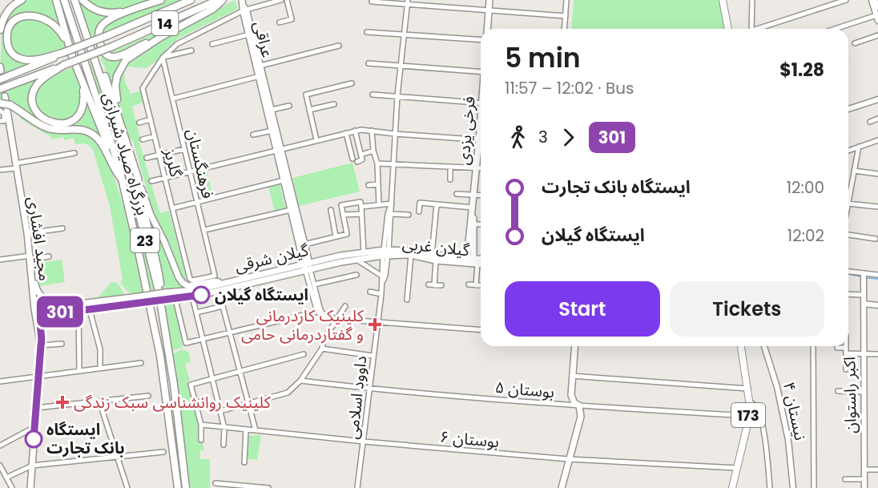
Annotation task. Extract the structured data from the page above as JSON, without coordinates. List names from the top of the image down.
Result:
{
  "streets": {
    "highway": ["14", "بزرگراه صیاد شیرازی", "23"],
    "main road": [
      "عراقی",
      "فرخی یزدی",
      "مجید افشاری",
      "گیلان غربی",
      "گیلان شرقی",
      "173"
    ],
    "street": [
      "گلریز",
      "فرهنگستان",
      "بوستان ۵",
      "اکبر راستوان",
      "داوود اسلامی",
      "نیستان ۴",
      "بوستان ۶"
    ]
  },
  "crossings": [
    ["عراقی", "گلریز"],
    ["عراقی", "گیلان شرقی"],
    ["فرخی یزدی", "گیلان غربی"],
    ["بزرگراه صیاد شیرازی", "گیلان شرقی"],
    ["گلریز", "فرهنگستان"],
    ["گیلان غربی", "گیلان شرقی"],
    ["گیلان غربی", "داوود اسلامی"],
    ["گیلان شرقی", "داوود اسلامی"],
    ["بوستان ۵", "داوود اسلامی"],
    ["بوستان ۵", "173"],
    ["داوود اسلامی", "بوستان ۶"],
    ["173", "بوستان ۶"]
  ],
  "places": {
    "other": ["ایستگاه گیلان", "ایستگاه بانک تجارت"],
    "health": ["کلینیک کاردرمانی و گفتاردرمانی حامی", "کلینیک روانشناسی سبک زندگی"]
  },
  "lines": ["bus line 301"],
  "page": {
    "on_map": "301",
    "heading": ["5 min", "11:57 – 12:02 · Bus", "$1.28"],
    "legs": ["3", "301"],
    "list": [
      {
        "name": "ایستگاه بانک تجارت",
        "value": "12:00"
      },
      {
        "name": "ایستگاه گیلان",
        "value": "12:02"
      }
    ],
    "buttons": ["Start", "Tickets"]
  }
}
